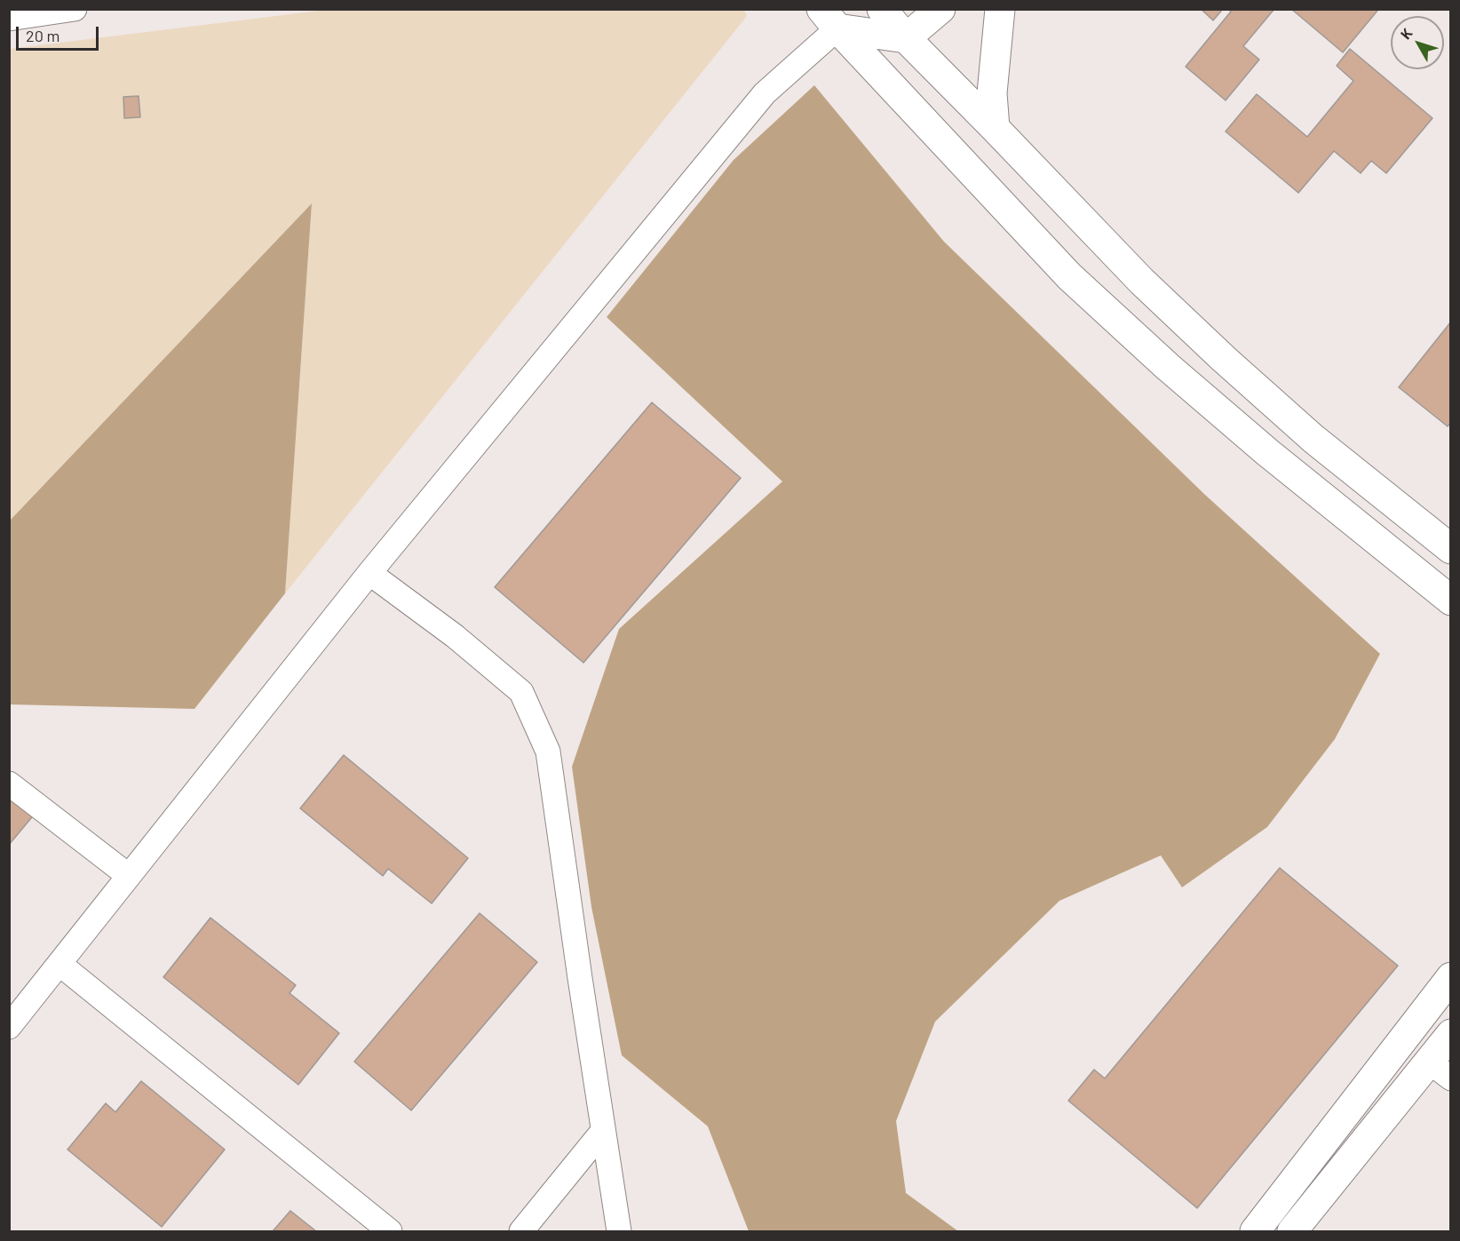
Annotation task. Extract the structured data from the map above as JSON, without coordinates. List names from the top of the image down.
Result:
{
  "scale_bar": "20 m",
  "north": "top left"
}
